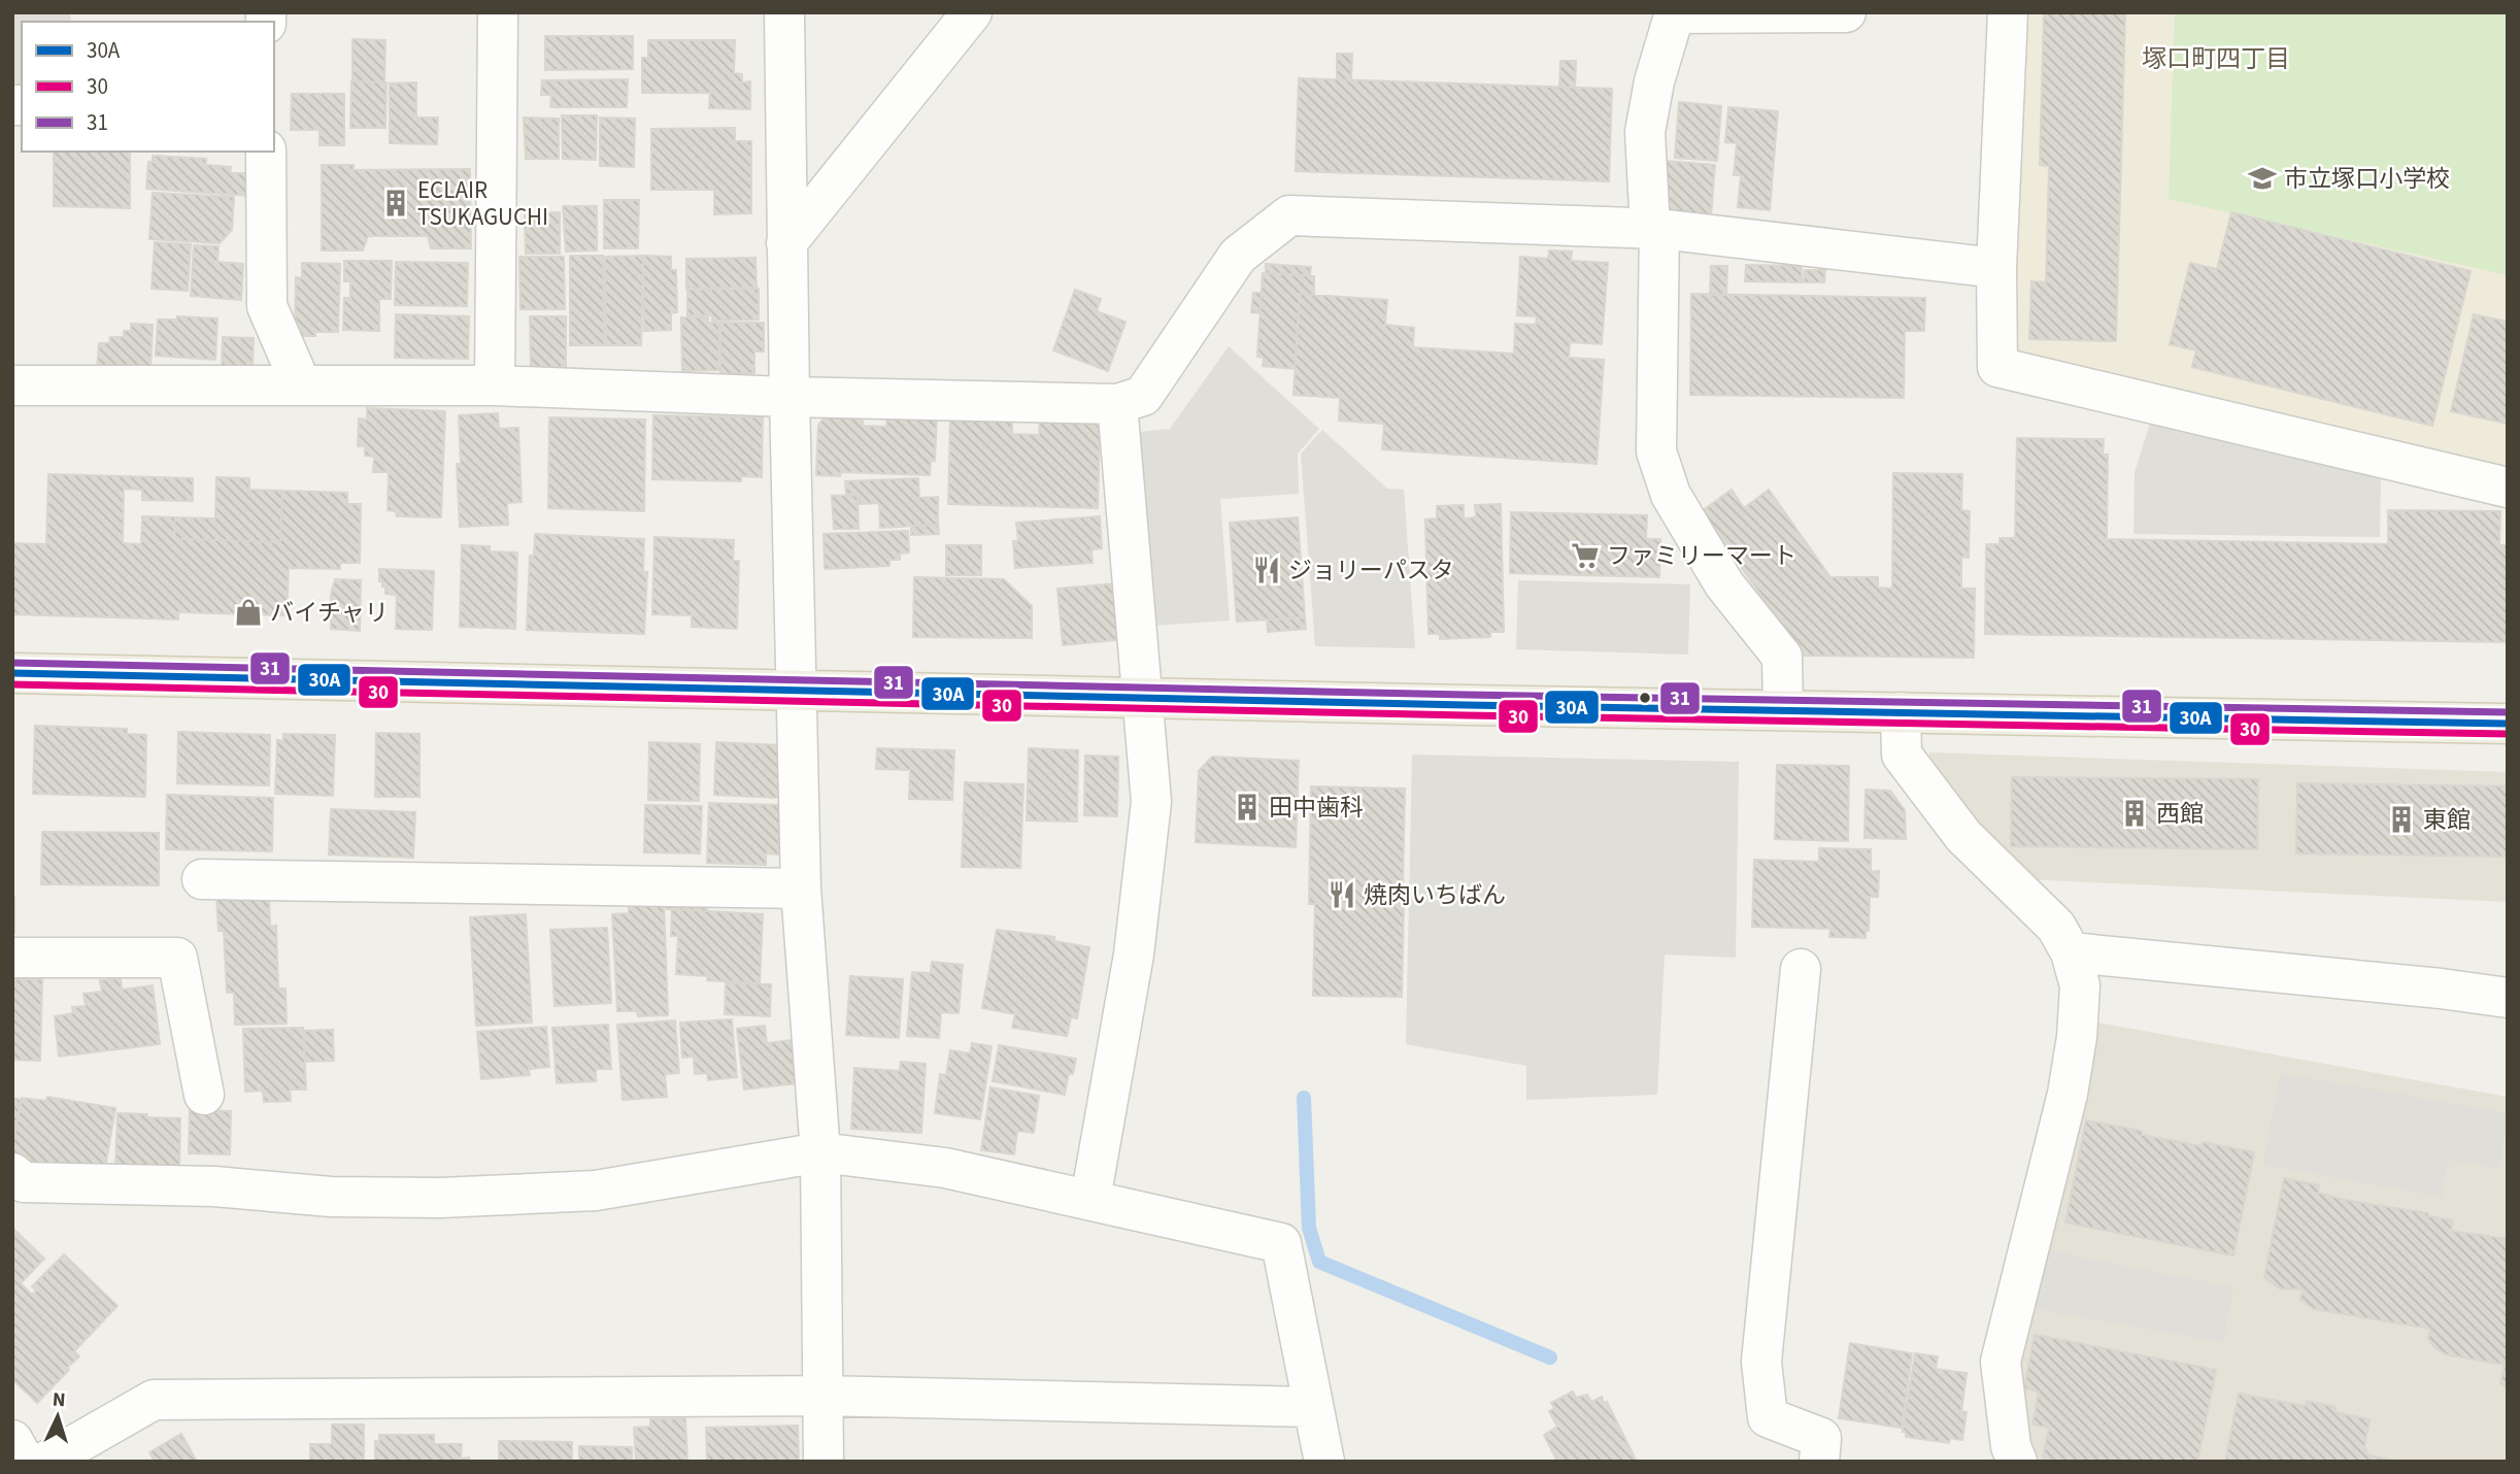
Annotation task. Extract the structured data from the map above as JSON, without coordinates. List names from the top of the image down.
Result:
{
  "districts": ["塚口町四丁目"],
  "places": {
    "school or university": ["市立塚口小学校"],
    "building": [
      "ECLAIR TSUKAGUCHI",
      "田中歯科",
      "西館",
      "東館"
    ],
    "supermarket": ["ファミリーマート"],
    "restaurant": ["ジョリーパスタ", "焼肉いちばん"],
    "shop": ["バイチャリ"]
  },
  "lines": ["transit line 31", "transit line 30A", "transit line 30"],
  "legend": ["30A", "30", "31"],
  "north": "top"
}
